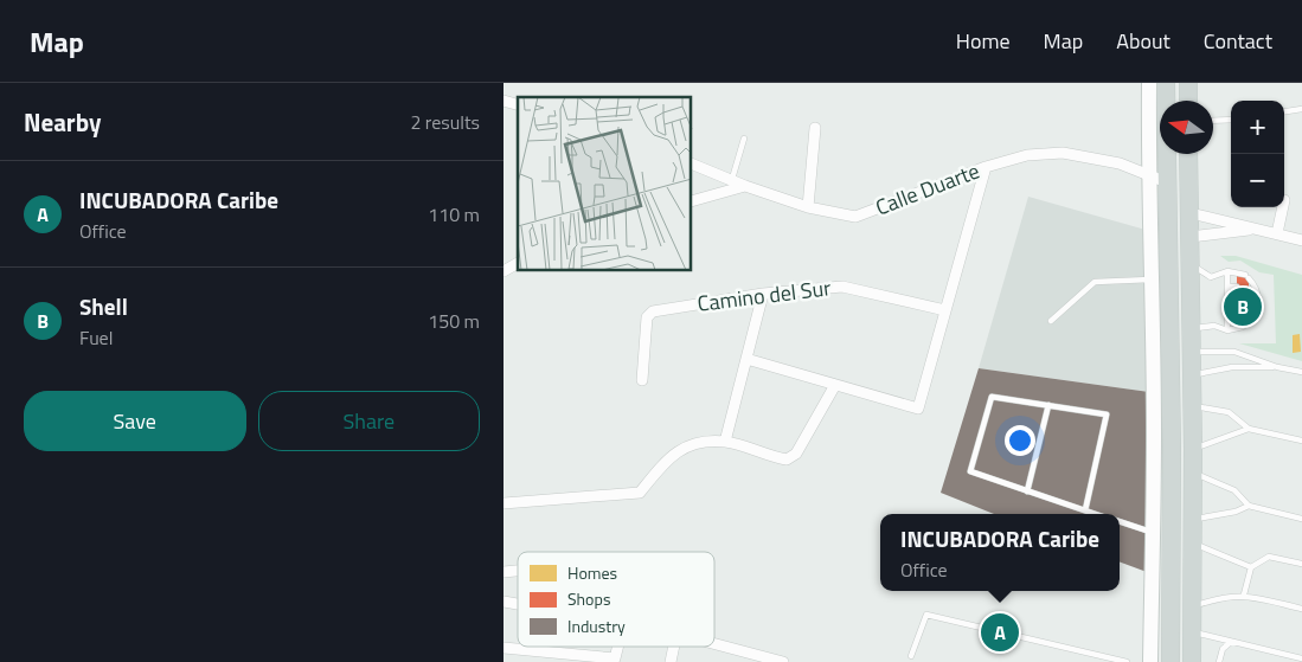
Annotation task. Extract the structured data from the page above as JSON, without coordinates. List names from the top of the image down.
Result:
{
  "streets": {
    "street": ["Calle Duarte", "Camino del Sur"]
  },
  "legend": ["Homes", "Shops", "Industry"],
  "north": "left",
  "page": {
    "header": "Map",
    "nav": [
      "Home",
      "Map",
      "About",
      "Contact"
    ],
    "heading": ["Nearby", "2 results"],
    "map_buttons": ["+", "−"],
    "list": [
      {
        "mark": "A",
        "name": "INCUBADORA Caribe",
        "note": "Office",
        "value": "110 m"
      },
      {
        "mark": "B",
        "name": "Shell",
        "note": "Fuel",
        "value": "150 m"
      }
    ],
    "pins": ["B", "A"],
    "buttons": ["Save", "Share"],
    "popup": ["INCUBADORA Caribe", "Office"]
  }
}
